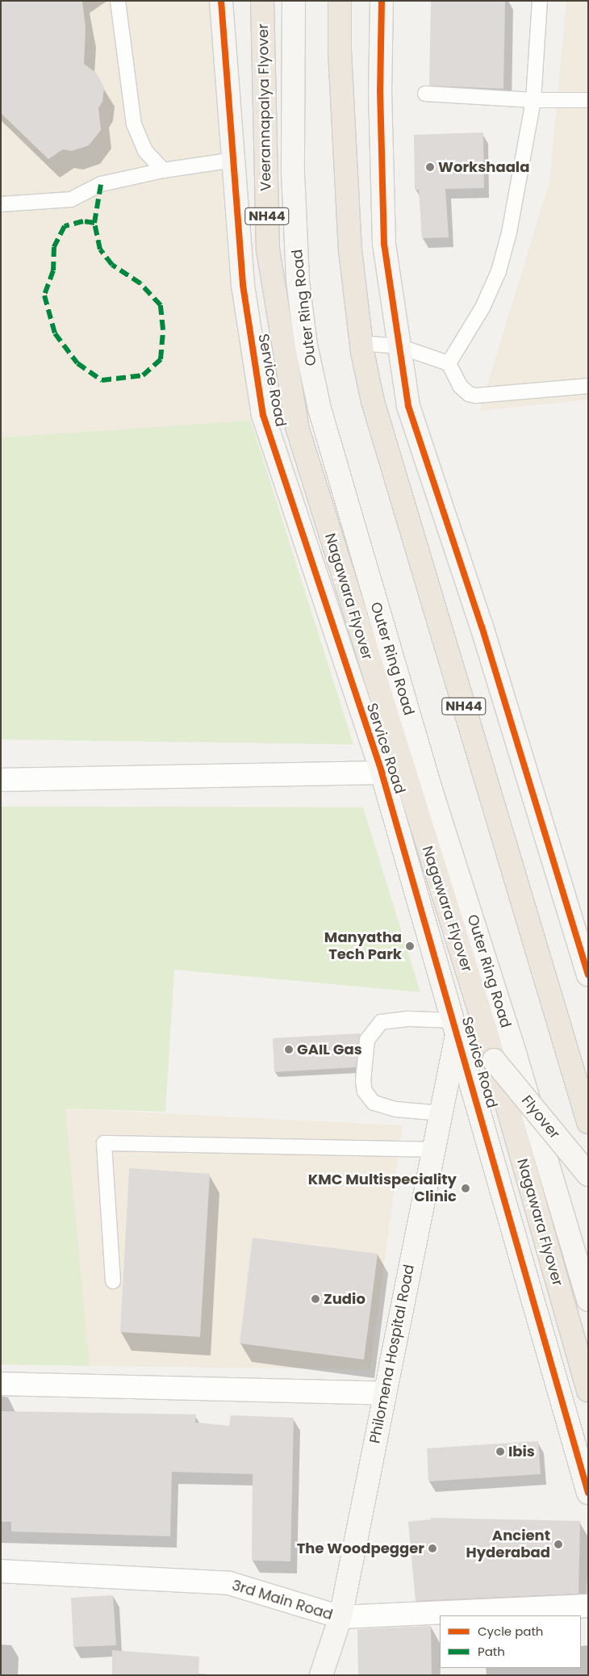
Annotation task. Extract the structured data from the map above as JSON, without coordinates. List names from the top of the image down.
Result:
{
  "streets": {
    "highway": ["Veerannapalya Flyover", "NH44", "Nagawara Flyover"],
    "street": [
      "Outer Ring Road",
      "Service Road",
      "Flyover",
      "Philomena Hospital Road",
      "3rd Main Road"
    ]
  },
  "crossings": [
    ["Veerannapalya Flyover", "Nagawara Flyover"],
    ["Service Road", "Philomena Hospital Road"],
    ["Nagawara Flyover", "Flyover"],
    ["Philomena Hospital Road", "3rd Main Road"]
  ],
  "places": [
    "Workshaala",
    "Manyatha Tech Park",
    "GAIL Gas",
    "KMC Multispeciality Clinic",
    "Zudio",
    "Ibis",
    "Ancient Hyderabad",
    "The Woodpegger"
  ],
  "legend": ["Cycle path", "Path"]
}
